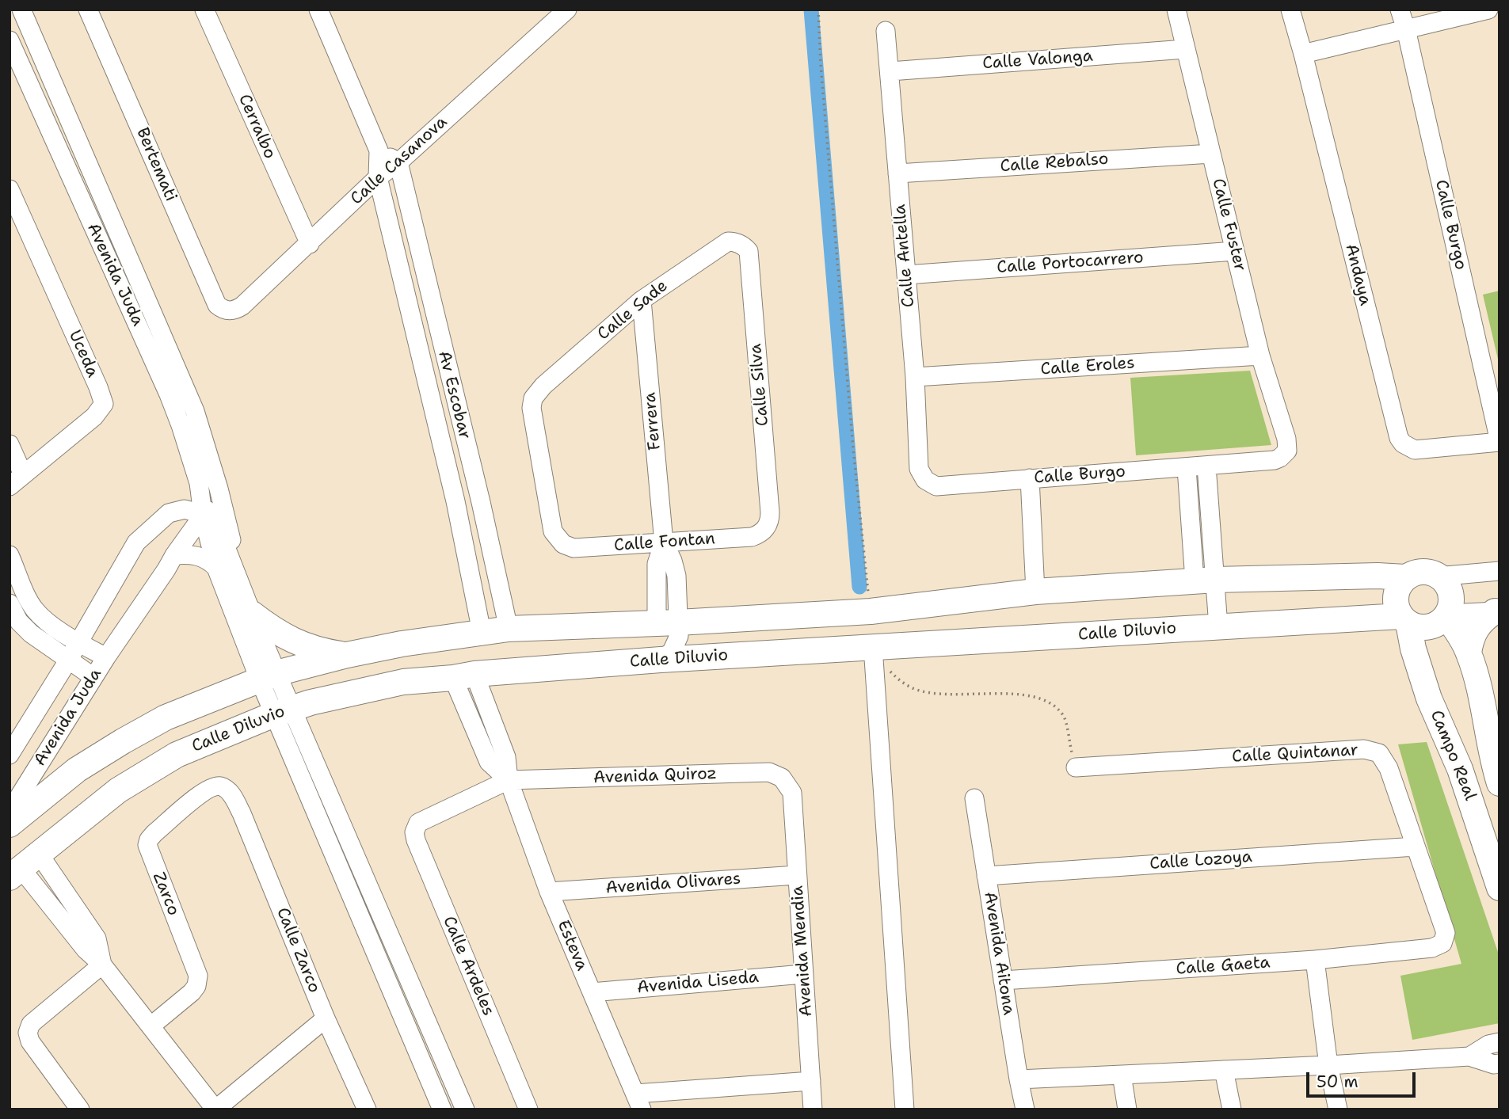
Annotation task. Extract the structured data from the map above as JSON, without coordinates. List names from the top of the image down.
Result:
{
  "streets": {
    "street": [
      "Calle Valonga",
      "Cerralbo",
      "Calle Casanova",
      "Calle Rebalso",
      "Bertemati",
      "Calle Fuster",
      "Calle Burgo",
      "Calle Antella",
      "Calle Portocarrero",
      "Avenida Juda",
      "Andaya",
      "Calle Sade",
      "Uceda",
      "Calle Eroles",
      "Calle Silva",
      "Av Escobar",
      "Ferrera",
      "Calle Fontan",
      "Calle Diluvio",
      "Calle Quintanar",
      "Campo Real",
      "Avenida Quiroz",
      "Calle Lozoya",
      "Avenida Olivares",
      "Zarco",
      "Esteva",
      "Calle Zarco",
      "Avenida Mendia",
      "Avenida Aitona",
      "Calle Ardeles",
      "Calle Gaeta",
      "Avenida Liseda"
    ]
  },
  "crossings": [
    ["Calle Valonga", "Calle Fuster"],
    ["Calle Valonga", "Calle Antella"],
    ["Cerralbo", "Calle Casanova"],
    ["Calle Casanova", "Bertemati"],
    ["Calle Casanova", "Av Escobar"],
    ["Calle Rebalso", "Calle Fuster"],
    ["Calle Rebalso", "Calle Antella"],
    ["Calle Fuster", "Calle Burgo"],
    ["Calle Fuster", "Calle Portocarrero"],
    ["Calle Fuster", "Calle Eroles"],
    ["Calle Burgo", "Calle Antella"],
    ["Calle Burgo", "Andaya"],
    ["Calle Antella", "Calle Portocarrero"],
    ["Calle Antella", "Calle Eroles"],
    ["Avenida Juda", "Calle Diluvio"],
    ["Calle Sade", "Calle Silva"],
    ["Calle Sade", "Ferrera"],
    ["Calle Sade", "Calle Fontan"],
    ["Calle Silva", "Calle Fontan"],
    ["Ferrera", "Calle Fontan"],
    ["Ferrera", "Calle Diluvio"],
    ["Calle Diluvio", "Campo Real"],
    ["Calle Diluvio", "Esteva"],
    ["Calle Quintanar", "Calle Lozoya"],
    ["Calle Quintanar", "Calle Gaeta"],
    ["Avenida Quiroz", "Esteva"],
    ["Avenida Quiroz", "Avenida Mendia"],
    ["Avenida Quiroz", "Calle Ardeles"],
    ["Calle Lozoya", "Avenida Aitona"],
    ["Avenida Olivares", "Esteva"],
    ["Avenida Olivares", "Avenida Mendia"],
    ["Zarco", "Calle Zarco"],
    ["Esteva", "Calle Ardeles"],
    ["Esteva", "Avenida Liseda"],
    ["Avenida Mendia", "Avenida Liseda"],
    ["Avenida Aitona", "Calle Gaeta"]
  ],
  "scale_bar": "50 m"
}
